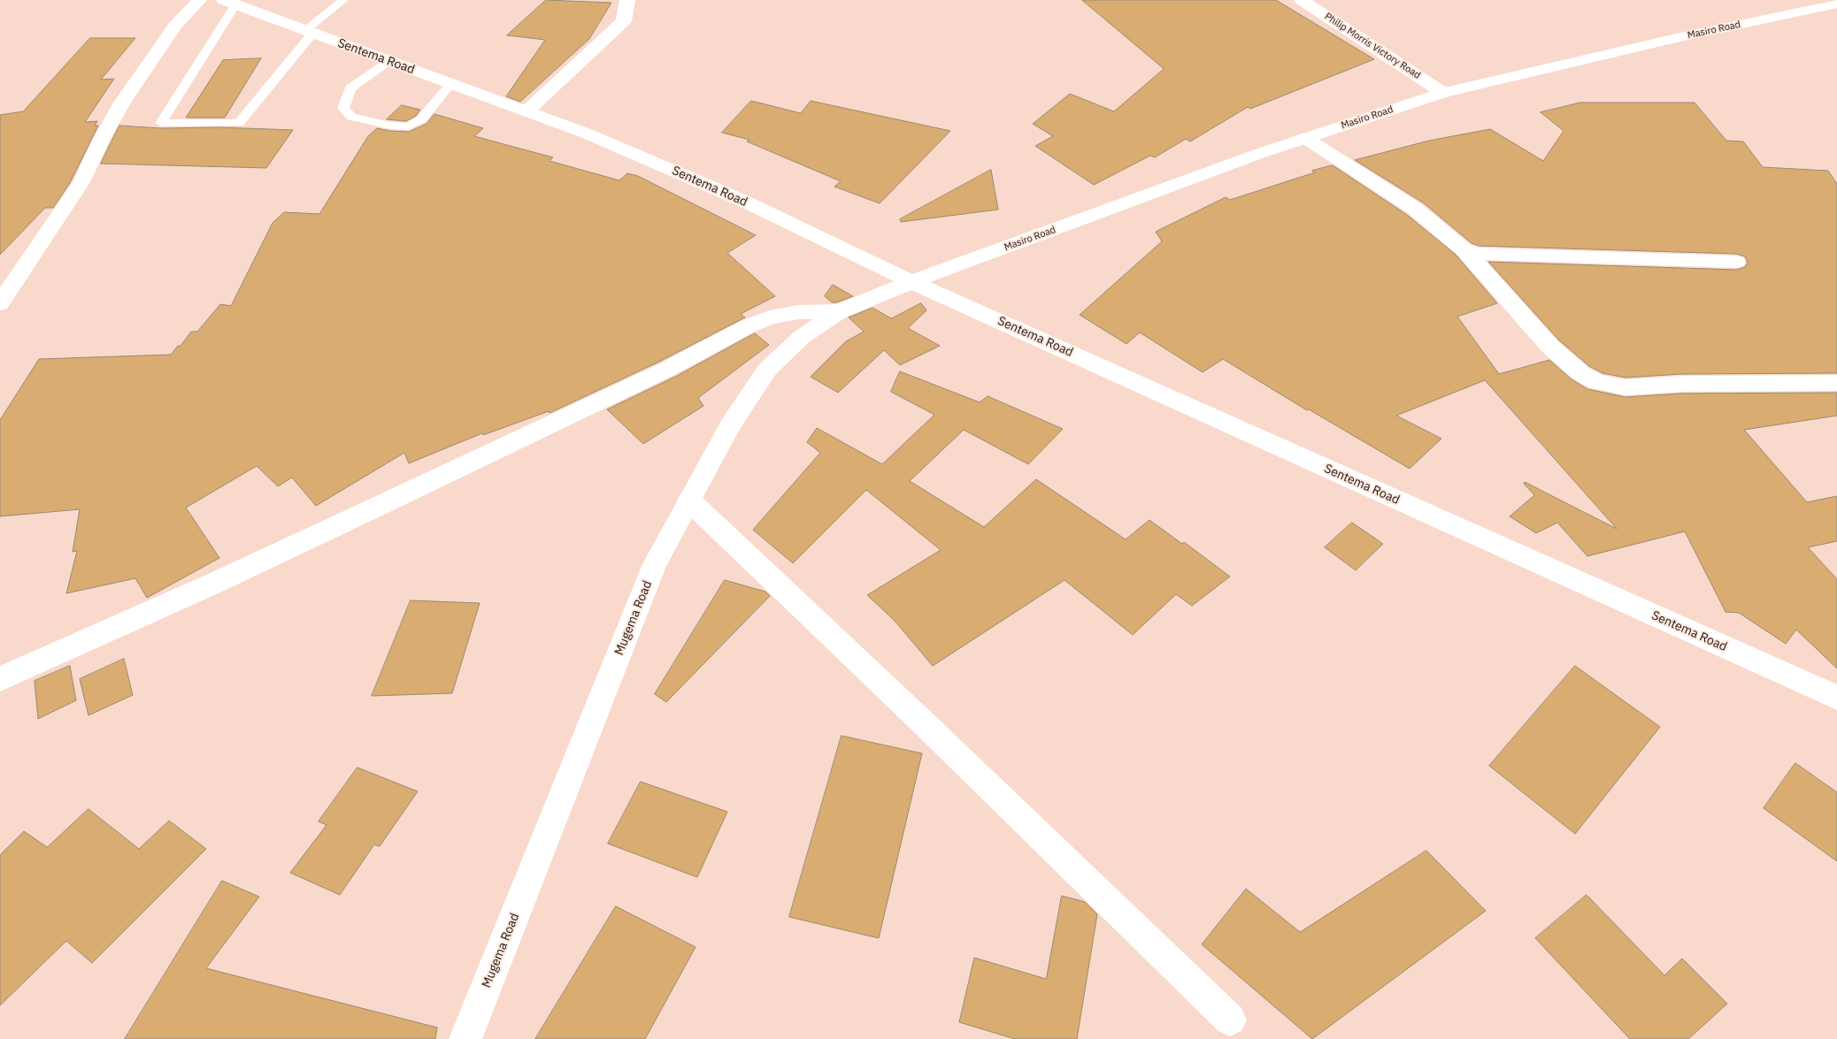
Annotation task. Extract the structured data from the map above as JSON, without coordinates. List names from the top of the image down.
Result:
{
  "streets": {
    "street": [
      "Masiro Road",
      "Philip Morris Victory Road",
      "Sentema Road",
      "Mugema Road"
    ]
  },
  "crossings": [
    ["Masiro Road", "Philip Morris Victory Road"],
    ["Masiro Road", "Sentema Road"],
    ["Masiro Road", "Mugema Road"],
    ["Sentema Road", "Mugema Road"]
  ]
}
